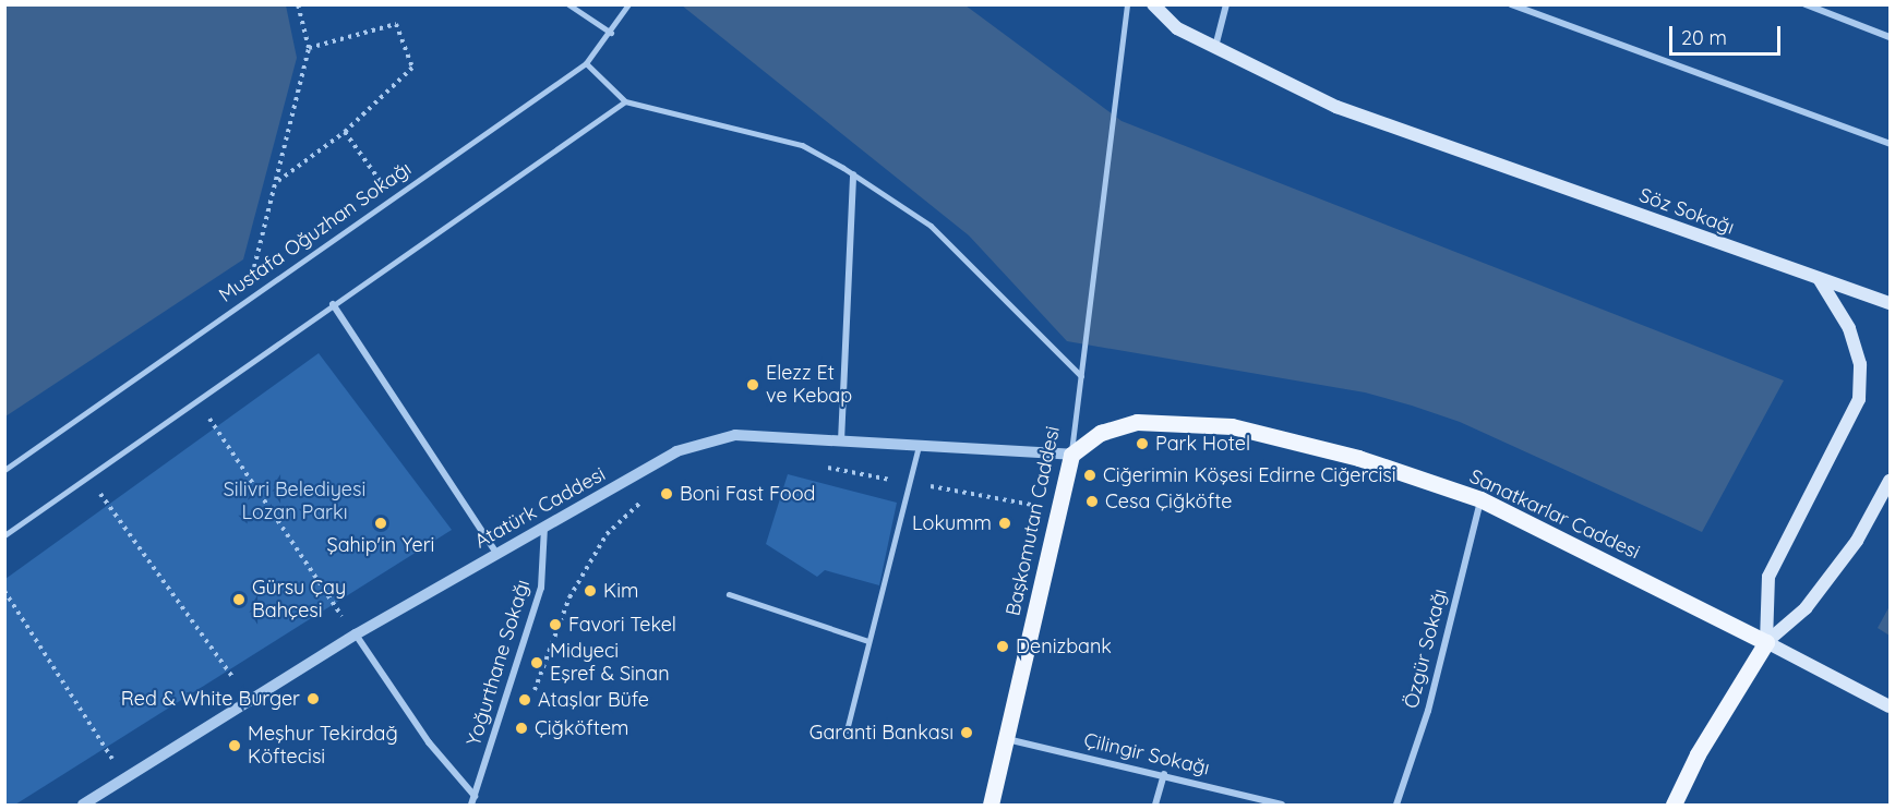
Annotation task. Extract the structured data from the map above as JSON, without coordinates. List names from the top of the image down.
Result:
{
  "streets": {
    "main road": ["Söz Sokağı", "Sanatkarlar Caddesi", "Başkomutan Caddesi"],
    "street": [
      "Mustafa Oğuzhan Sokağı",
      "Atatürk Caddesi",
      "Özgür Sokağı",
      "Yoğurthane Sokağı",
      "Çilingir Sokağı"
    ]
  },
  "crossings": [
    ["Atatürk Caddesi", "Sanatkarlar Caddesi"],
    ["Atatürk Caddesi", "Başkomutan Caddesi"],
    ["Atatürk Caddesi", "Yoğurthane Sokağı"],
    ["Sanatkarlar Caddesi", "Başkomutan Caddesi"],
    ["Sanatkarlar Caddesi", "Özgür Sokağı"],
    ["Başkomutan Caddesi", "Çilingir Sokağı"]
  ],
  "parks": ["Silivri Belediyesi Lozan Parkı"],
  "places": [
    "Elezz Et ve Kebap",
    "Park Hotel",
    "Ciğerimin Köşesi Edirne Ciğercisi",
    "Boni Fast Food",
    "Cesa Çiğköfte",
    "Şahip'in Yeri",
    "Lokumm",
    "Kim",
    "Gürsu Çay Bahçesi",
    "Favori Tekel",
    "Denizbank",
    "Midyeci Eşref & Sinan",
    "Red & White Burger",
    "Ataşlar Büfe",
    "Çiğköftem",
    "Garanti Bankası",
    "Meşhur Tekirdağ Köftecisi"
  ],
  "scale_bar": "20 m"
}
